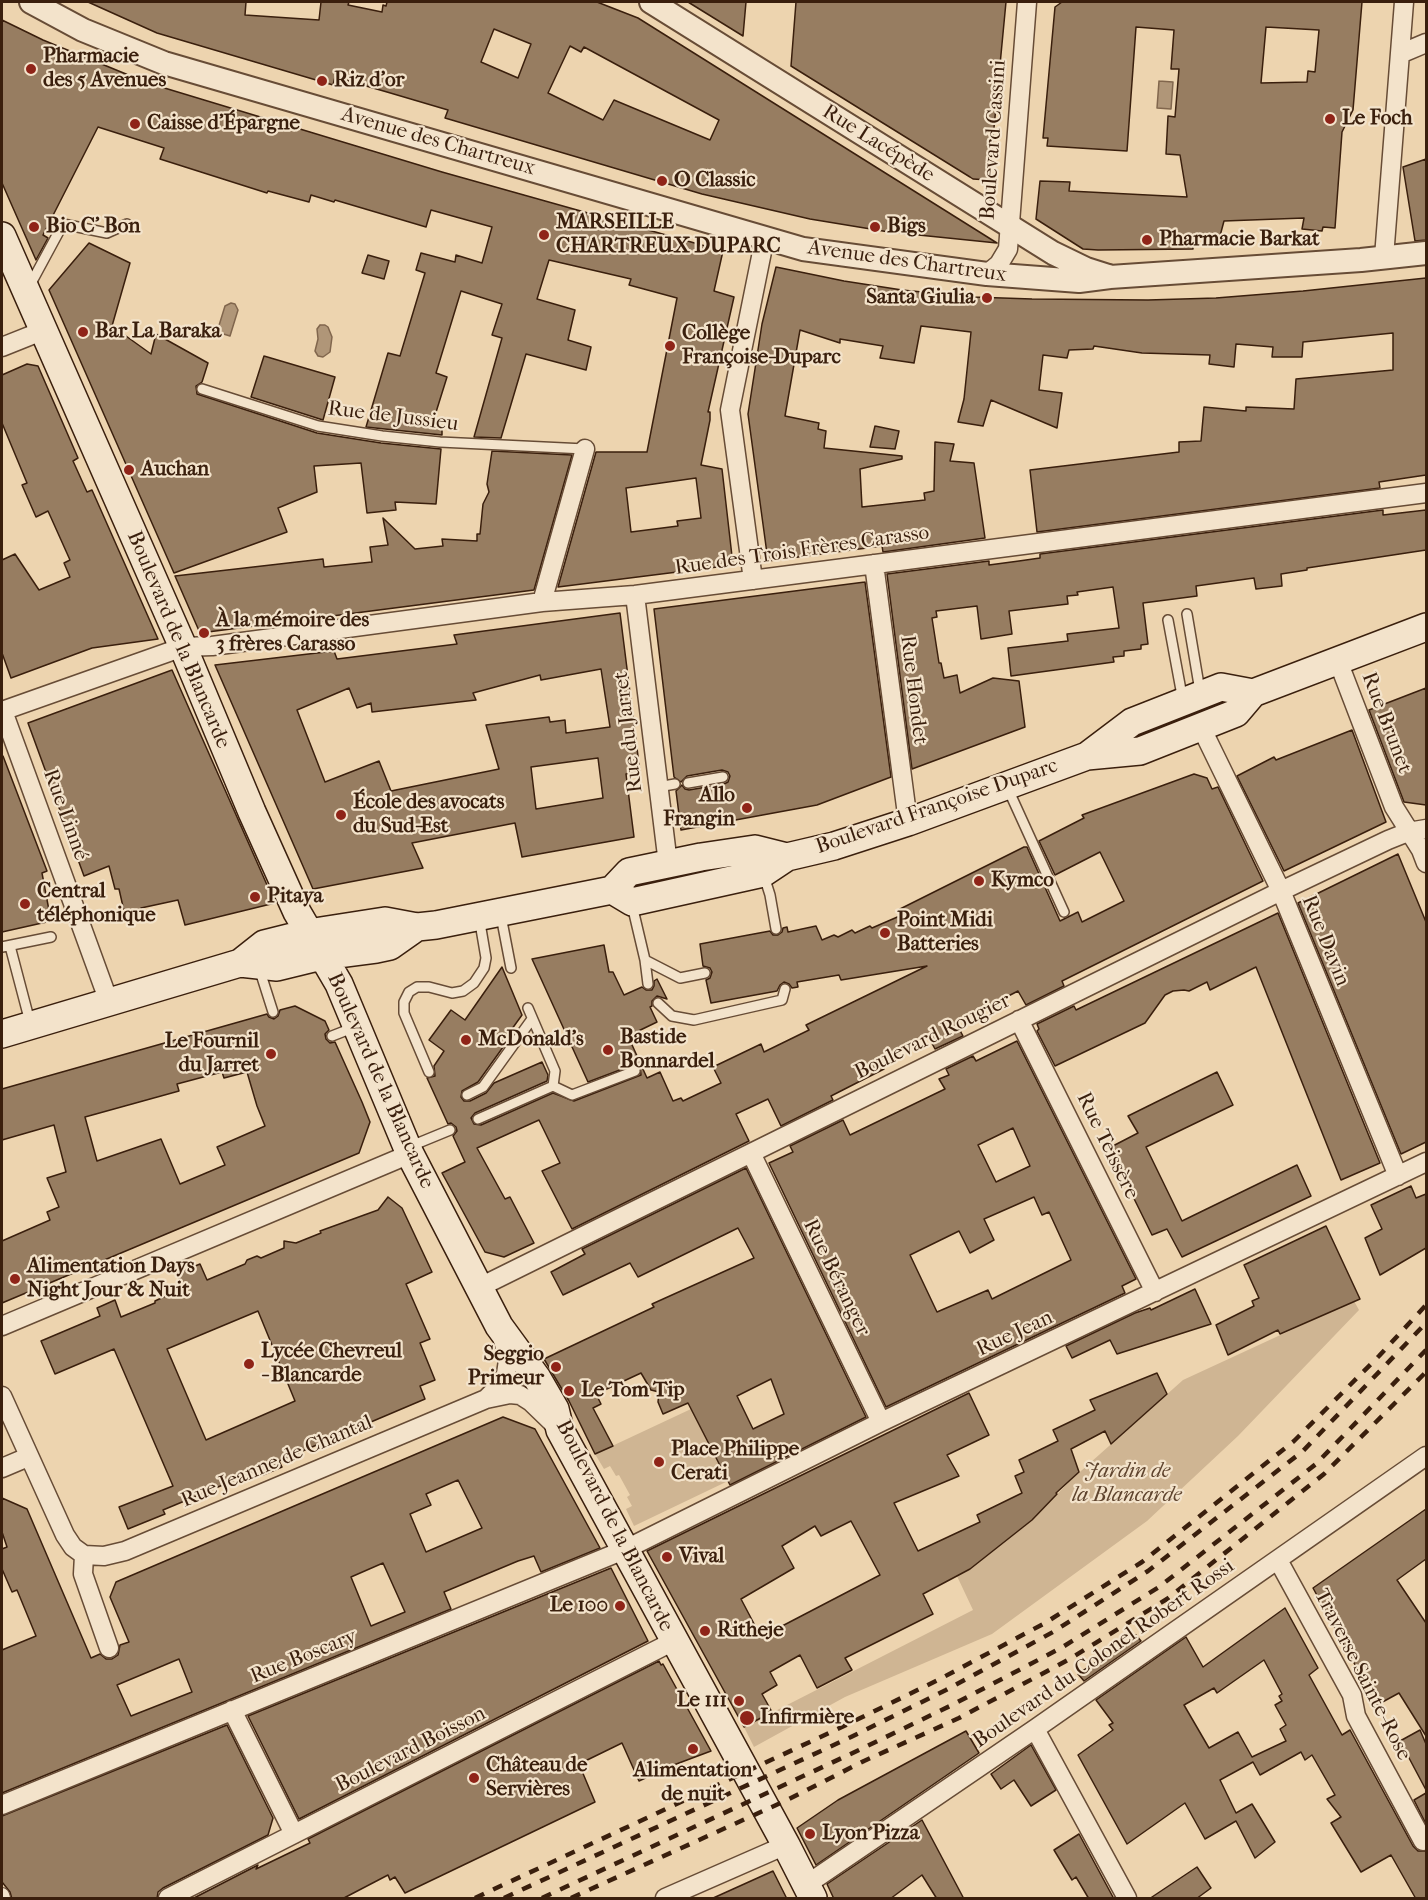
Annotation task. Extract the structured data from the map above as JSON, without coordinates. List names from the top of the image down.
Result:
{
  "streets": {
    "main road": ["Boulevard de la Blancarde", "Boulevard Françoise Duparc"],
    "street": [
      "Boulevard Cassini",
      "Avenue des Chartreux",
      "Rue Lacépède",
      "Rue des Trois Frères Carasso",
      "Rue Hondet",
      "Rue Brunet",
      "Rue du Jarret",
      "Rue Linné",
      "Rue Davin",
      "Boulevard Rougier",
      "Rue Teissère",
      "Rue Béranger",
      "Rue Jean",
      "Rue Jeanne de Chantal",
      "Boulevard du Colonel Robert Rossi",
      "Rue Boscary",
      "Traverse Sainte-Rose",
      "Boulevard Boisson"
    ],
    "lane": ["Rue de Jussieu"]
  },
  "crossings": [
    ["Boulevard Cassini", "Avenue des Chartreux"],
    ["Boulevard Cassini", "Rue Lacépède"],
    ["Avenue des Chartreux", "Rue Lacépède"],
    ["Rue des Trois Frères Carasso", "Boulevard de la Blancarde"],
    ["Rue des Trois Frères Carasso", "Rue Hondet"],
    ["Rue des Trois Frères Carasso", "Rue du Jarret"],
    ["Rue des Trois Frères Carasso", "Rue Linné"],
    ["Boulevard de la Blancarde", "Boulevard Françoise Duparc"],
    ["Boulevard de la Blancarde", "Boulevard Rougier"],
    ["Boulevard de la Blancarde", "Rue Jean"],
    ["Boulevard de la Blancarde", "Rue Jeanne de Chantal"],
    ["Boulevard de la Blancarde", "Boulevard du Colonel Robert Rossi"],
    ["Boulevard de la Blancarde", "Rue Boscary"],
    ["Boulevard de la Blancarde", "Boulevard Boisson"],
    ["Rue Hondet", "Boulevard Françoise Duparc"],
    ["Rue Brunet", "Boulevard Françoise Duparc"],
    ["Rue Brunet", "Boulevard Rougier"],
    ["Rue du Jarret", "Boulevard Françoise Duparc"],
    ["Boulevard Françoise Duparc", "Rue Linné"],
    ["Boulevard Françoise Duparc", "Rue Davin"],
    ["Rue Davin", "Boulevard Rougier"],
    ["Rue Davin", "Rue Jean"],
    ["Boulevard Rougier", "Rue Teissère"],
    ["Boulevard Rougier", "Rue Béranger"],
    ["Rue Teissère", "Rue Jean"],
    ["Rue Béranger", "Rue Jean"],
    ["Rue Jean", "Rue Boscary"],
    ["Boulevard du Colonel Robert Rossi", "Traverse Sainte-Rose"]
  ],
  "parks": ["Jardin de la Blancarde"],
  "places": [
    "Pharmacie des 5 Avenues",
    "Riz d'or",
    "Le Foch",
    "Caisse d'Épargne",
    "O Classic",
    "Bio C' Bon",
    "Bigs",
    "MARSEILLE CHARTREUX DUPARC",
    "Pharmacie Barkat",
    "Santa Giulia",
    "Bar La Baraka",
    "Collège Françoise-Duparc",
    "Auchan",
    "À la mémoire des 3 frères Carasso",
    "Allo Frangin",
    "École des avocats du Sud-Est",
    "Kymco",
    "Pitaya",
    "Central téléphonique",
    "Point Midi Batteries",
    "McDonald's",
    "Bastide Bonnardel",
    "Le Fournil du Jarret",
    "Alimentation Days Night Jour & Nuit",
    "Lycée Chevreul - Blancarde",
    "Seggio Primeur",
    "Le Tom Tip",
    "Place Philippe Cerati",
    "Vival",
    "Le 100",
    "Ritheje",
    "Le 111",
    "Infirmière",
    "Alimentation de nuit",
    "Château de Servières",
    "Lyon Pizza"
  ]
}
